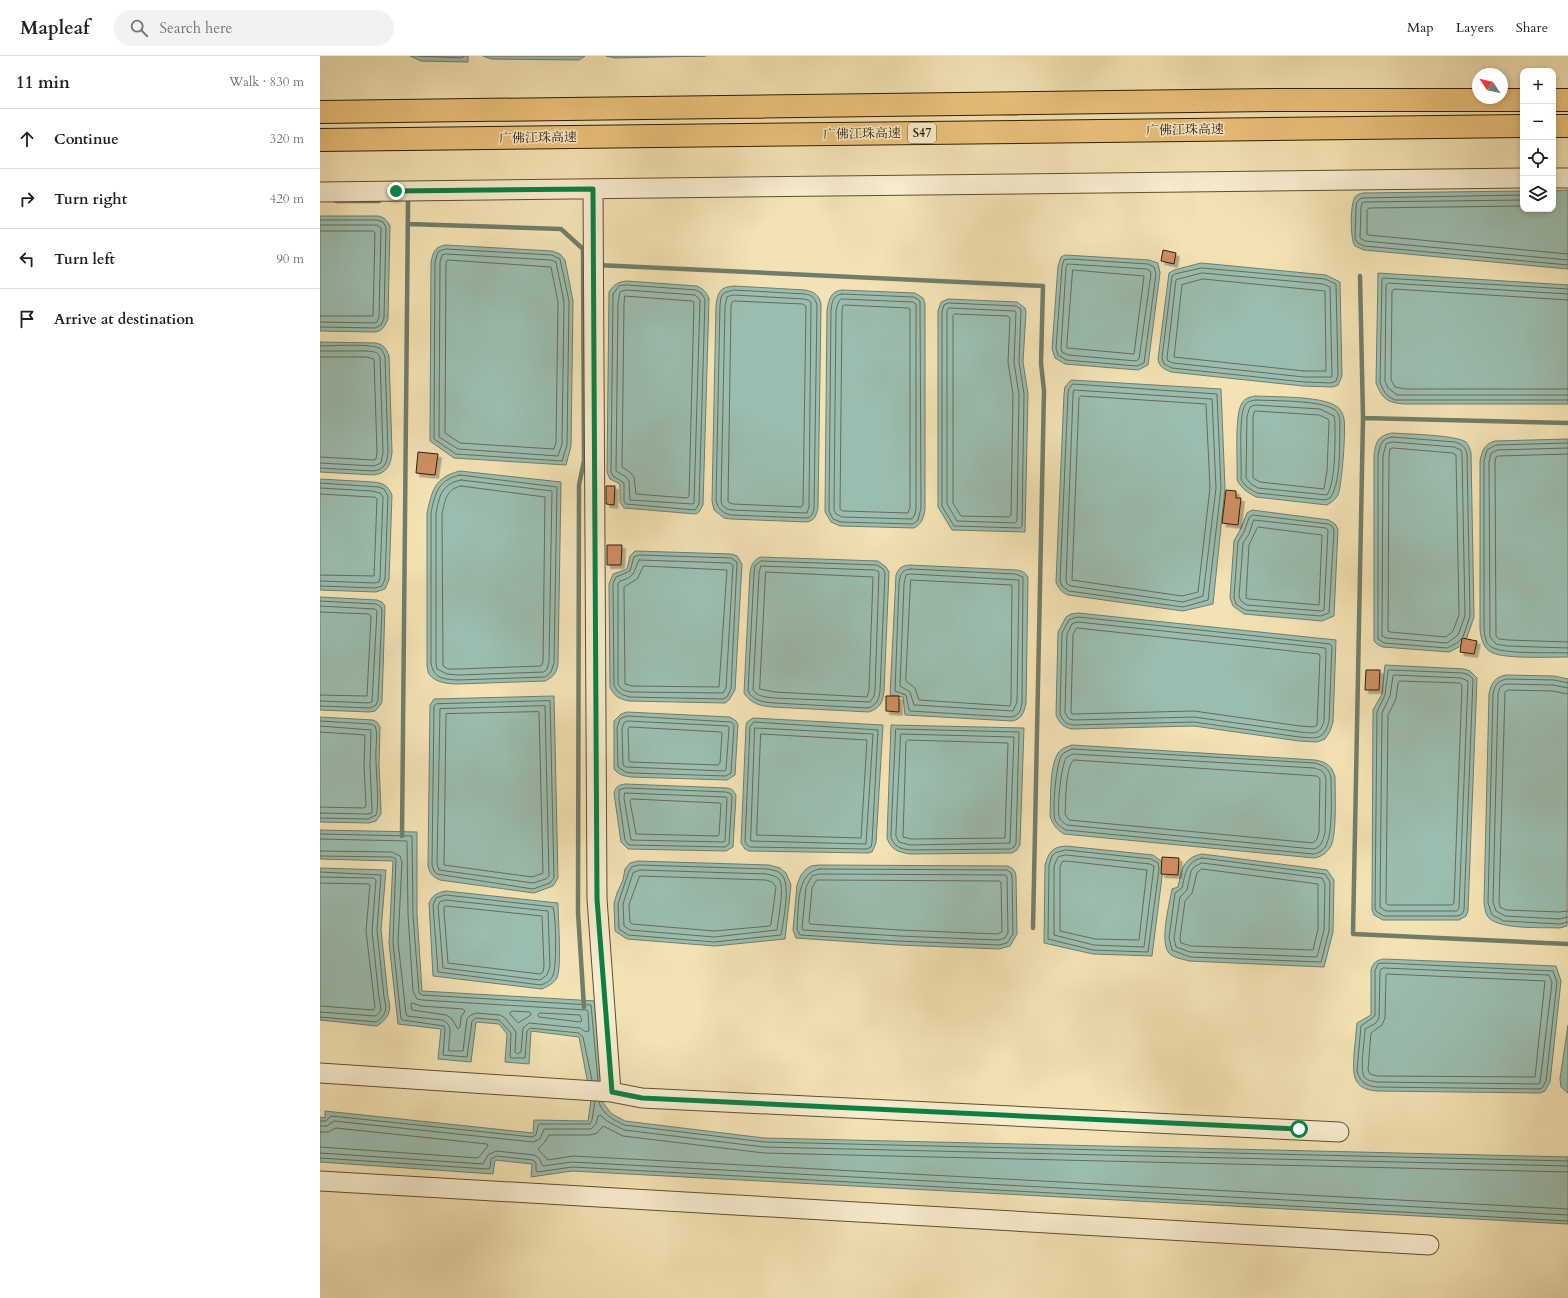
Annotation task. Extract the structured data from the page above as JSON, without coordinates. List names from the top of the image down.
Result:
{
  "streets": {
    "highway": ["广佛江珠高速", "S47"]
  },
  "north": "top left",
  "page": {
    "header": "Mapleaf",
    "search": "Search here",
    "nav": ["Map", "Layers", "Share"],
    "heading": ["11 min", "Walk · 830 m"],
    "map_buttons": ["+", "−"],
    "list": [
      ["Continue", "320 m"],
      ["Turn right", "420 m"],
      ["Turn left", "90 m"],
      "Arrive at destination"
    ]
  }
}
